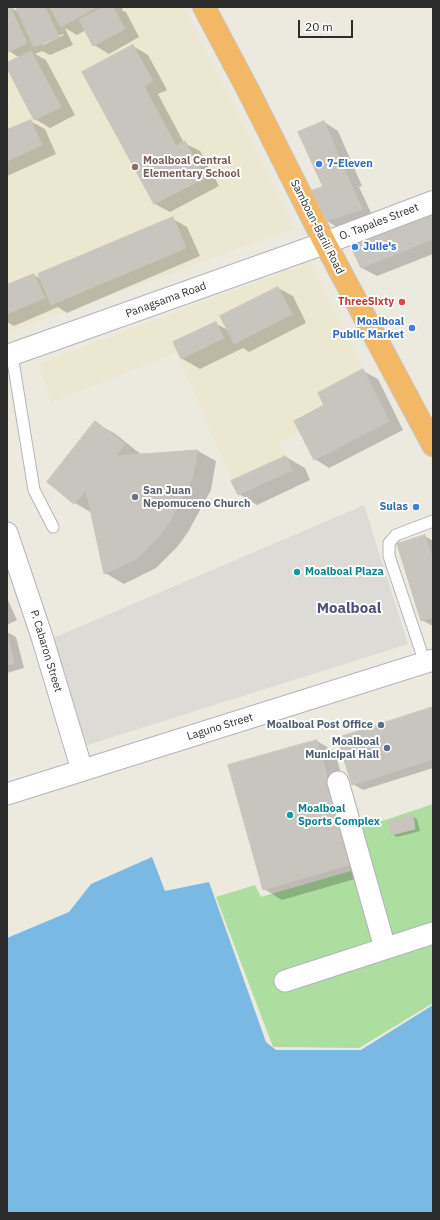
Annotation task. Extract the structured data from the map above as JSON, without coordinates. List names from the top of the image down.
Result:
{
  "streets": {
    "highway": ["Samboan-Barili Road"],
    "street": [
      "O. Tapales Street",
      "Panagsama Road",
      "P. Cabaron Street",
      "Laguno Street"
    ]
  },
  "crossings": [
    ["O. Tapales Street", "Samboan-Barili Road"],
    ["O. Tapales Street", "Panagsama Road"],
    ["Samboan-Barili Road", "Panagsama Road"],
    ["P. Cabaron Street", "Laguno Street"]
  ],
  "districts": ["Moalboal"],
  "places": [
    "7-Eleven",
    "Moalboal Central Elementary School",
    "Julie's",
    "ThreeSixty",
    "Moalboal Public Market",
    "San Juan Nepomuceno Church",
    "Sulas",
    "Moalboal Plaza",
    "Moalboal Post Office",
    "Moalboal Municipal Hall",
    "Moalboal Sports Complex"
  ],
  "scale_bar": "20 m"
}
